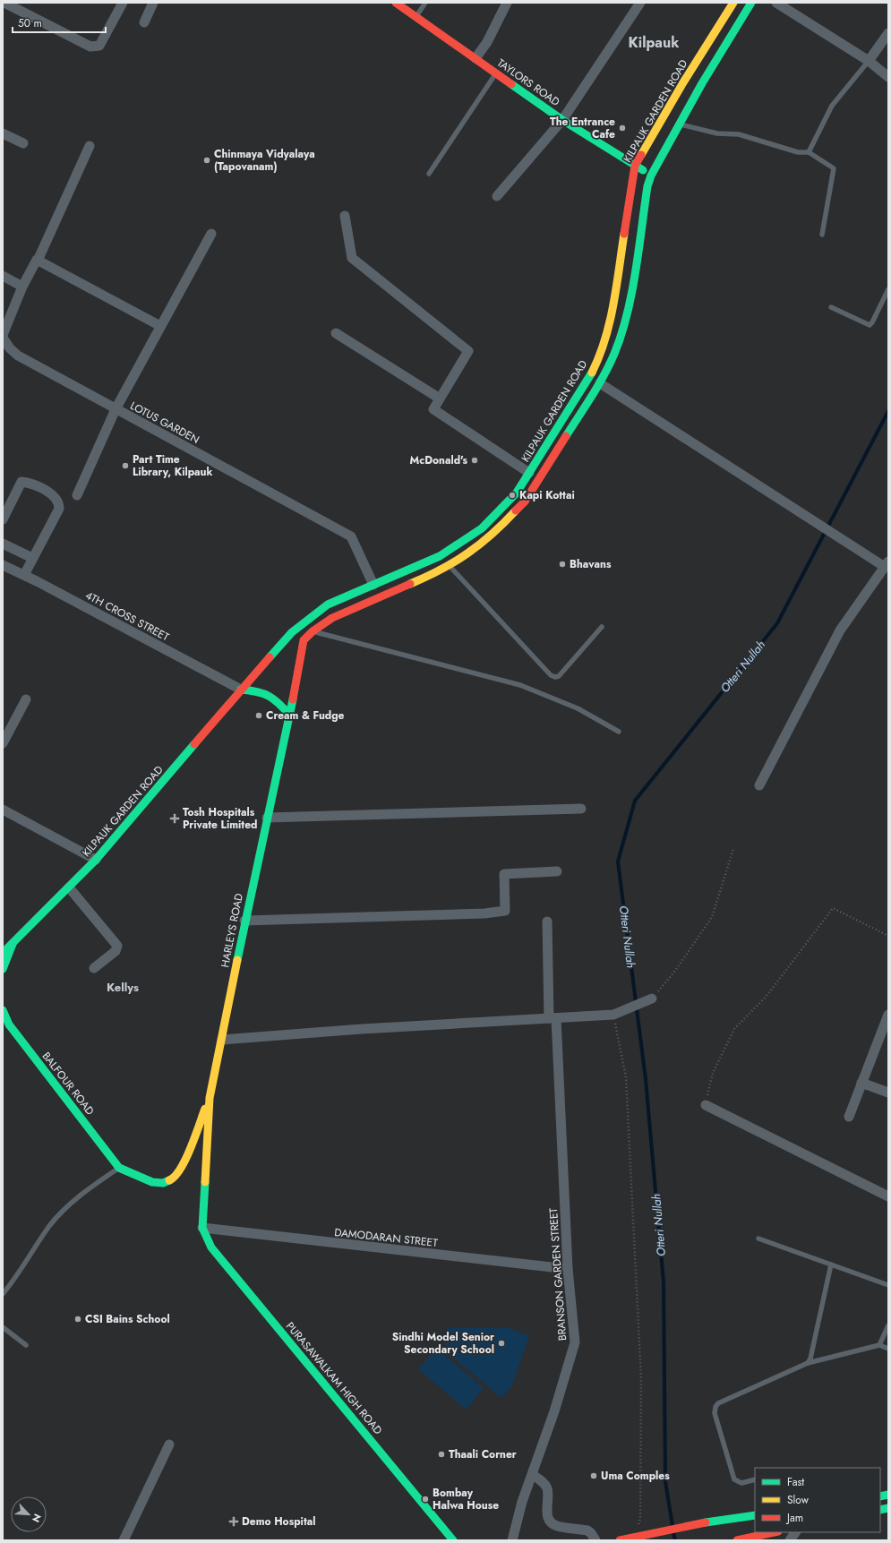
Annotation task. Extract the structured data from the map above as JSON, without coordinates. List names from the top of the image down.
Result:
{
  "streets": {
    "main road": [
      "TAYLORS ROAD",
      "KILPAUK GARDEN ROAD",
      "HARLEYS ROAD",
      "BALFOUR ROAD",
      "PURASAWALKAM HIGH ROAD"
    ],
    "street": [
      "LOTUS GARDEN",
      "4TH CROSS STREET",
      "DAMODARAN STREET",
      "BRANSON GARDEN STREET"
    ]
  },
  "crossings": [
    ["TAYLORS ROAD", "KILPAUK GARDEN ROAD"],
    ["KILPAUK GARDEN ROAD", "LOTUS GARDEN"],
    ["KILPAUK GARDEN ROAD", "4TH CROSS STREET"],
    ["HARLEYS ROAD", "DAMODARAN STREET"],
    ["HARLEYS ROAD", "PURASAWALKAM HIGH ROAD"],
    ["DAMODARAN STREET", "BRANSON GARDEN STREET"],
    ["DAMODARAN STREET", "PURASAWALKAM HIGH ROAD"]
  ],
  "districts": ["Kilpauk", "Kellys"],
  "water": ["Otteri Nullah"],
  "places": {
    "other": [
      "The Entrance Cafe",
      "Chinmaya Vidyalaya (Tapovanam)",
      "McDonald's",
      "Part Time Library, Kilpauk",
      "Kapi Kottai",
      "Bhavans",
      "Cream & Fudge",
      "CSI Bains School",
      "Sindhi Model Senior Secondary School",
      "Thaali Corner",
      "Uma Comples",
      "Bombay Halwa House"
    ],
    "health": ["Tosh Hospitals Private Limited", "Demo Hospital"]
  },
  "legend": ["Fast", "Slow", "Jam"],
  "scale_bar": "50 m",
  "north": "bottom right"
}
